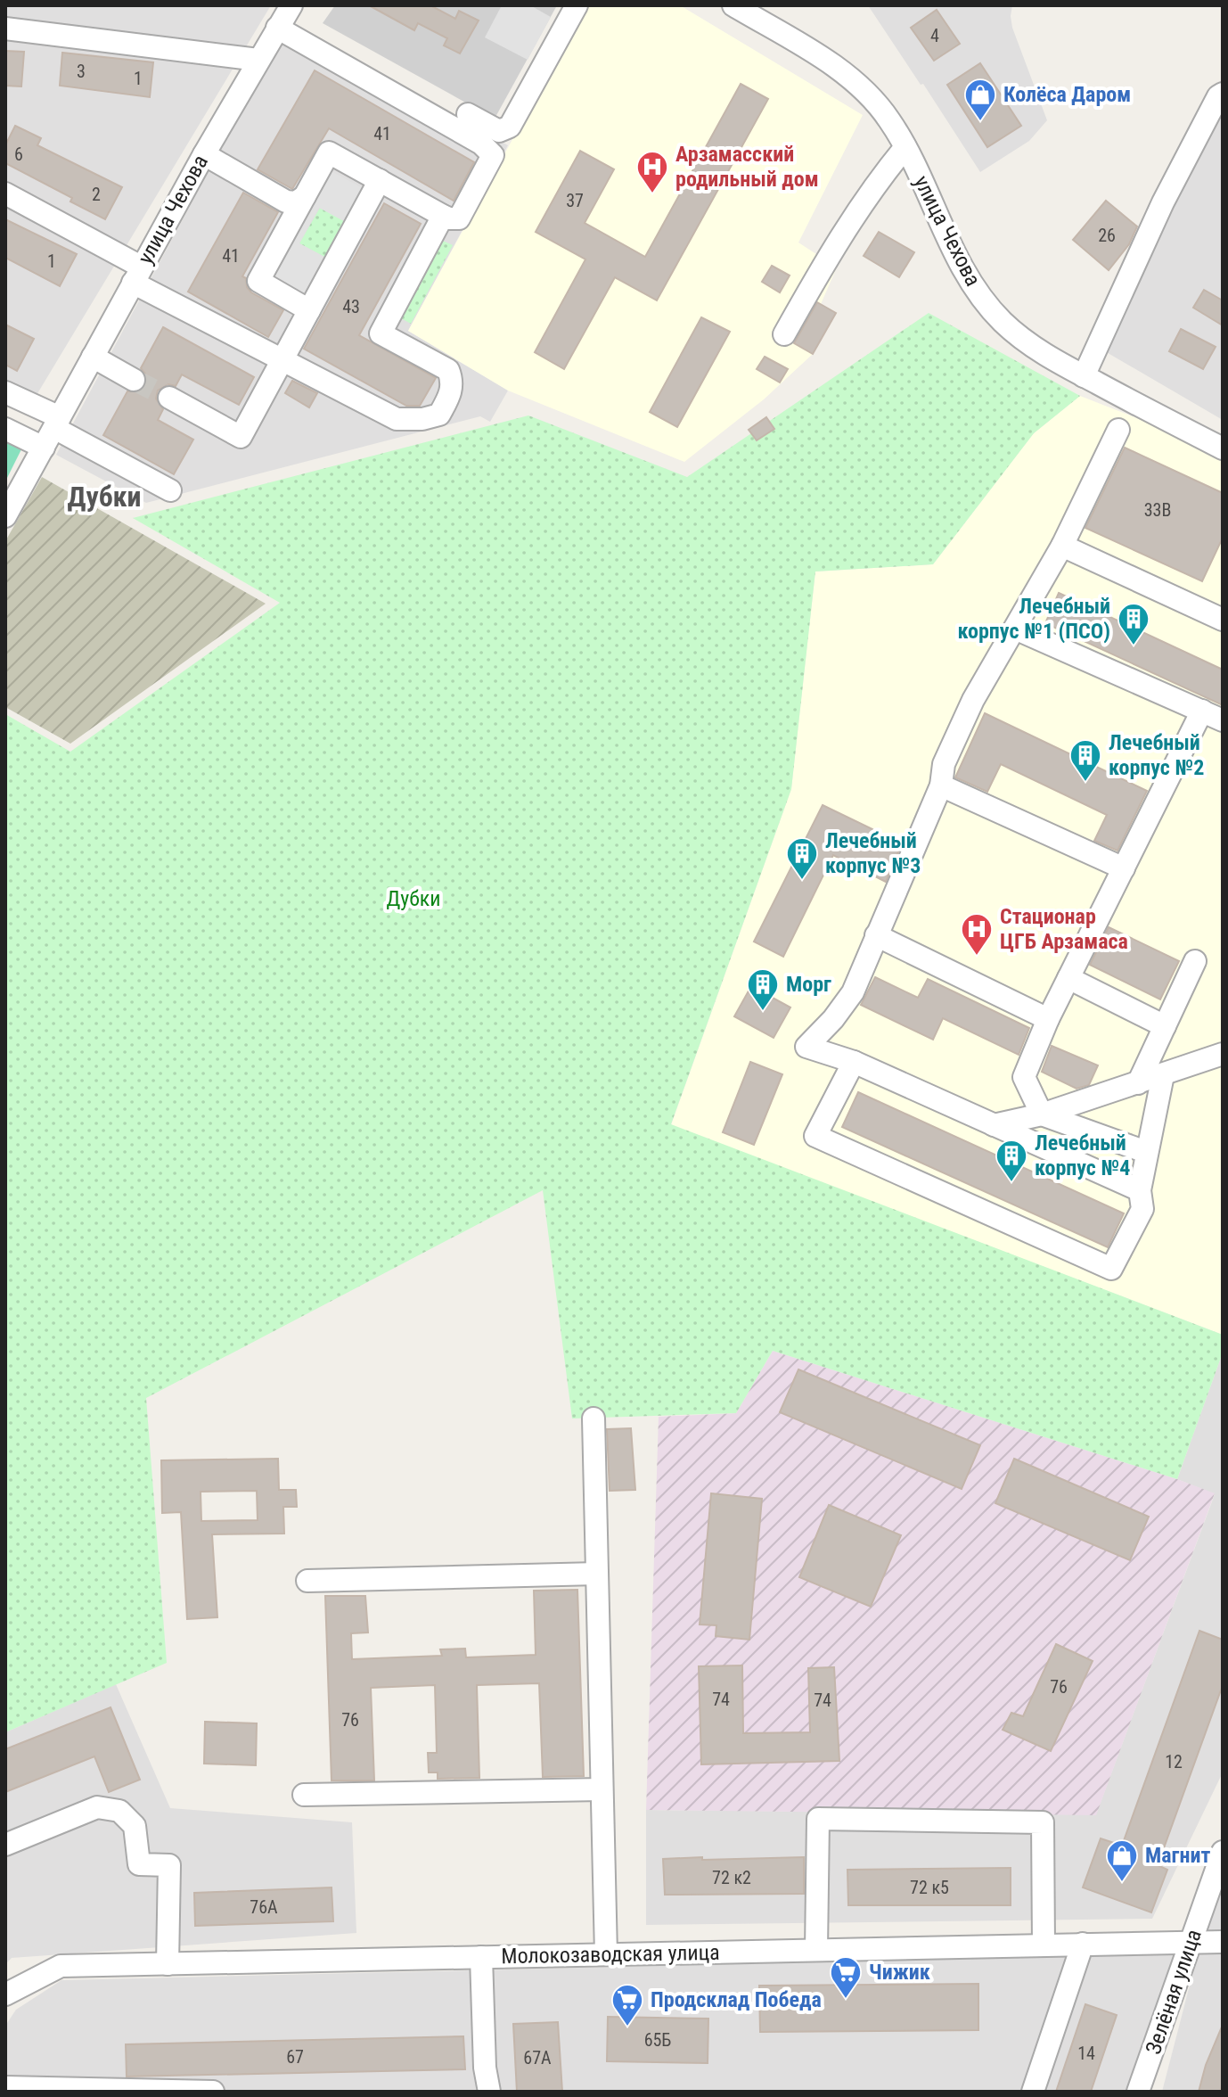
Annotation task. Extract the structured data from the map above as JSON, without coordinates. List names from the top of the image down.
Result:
{
  "streets": {
    "street": ["улица Чехова", "Молокозаводская улица", "Зелёная улица"]
  },
  "crossings": [
    ["Молокозаводская улица", "Зелёная улица"]
  ],
  "districts": ["Дубки"],
  "parks": ["Дубки"],
  "places": {
    "shop": ["Колёса Даром", "Магнит"],
    "hospital": ["Арзамасский родильный дом", "Стационар ЦГБ Арзамаса"],
    "building": [
      "Лечебный корпус №1 (ПСО)",
      "Лечебный корпус №2",
      "Лечебный корпус №3",
      "Морг",
      "Лечебный корпус №4"
    ],
    "supermarket": ["Чижик", "Продсклад Победа"]
  },
  "house_numbers": [
    "4",
    "3",
    "1",
    "41",
    "6",
    "2",
    "37",
    "26",
    "41",
    "1",
    "43",
    "33В",
    "76",
    "74",
    "74",
    "76",
    "12",
    "72 к2",
    "72 к5",
    "76А",
    "65Б",
    "14",
    "67",
    "67А"
  ]
}
